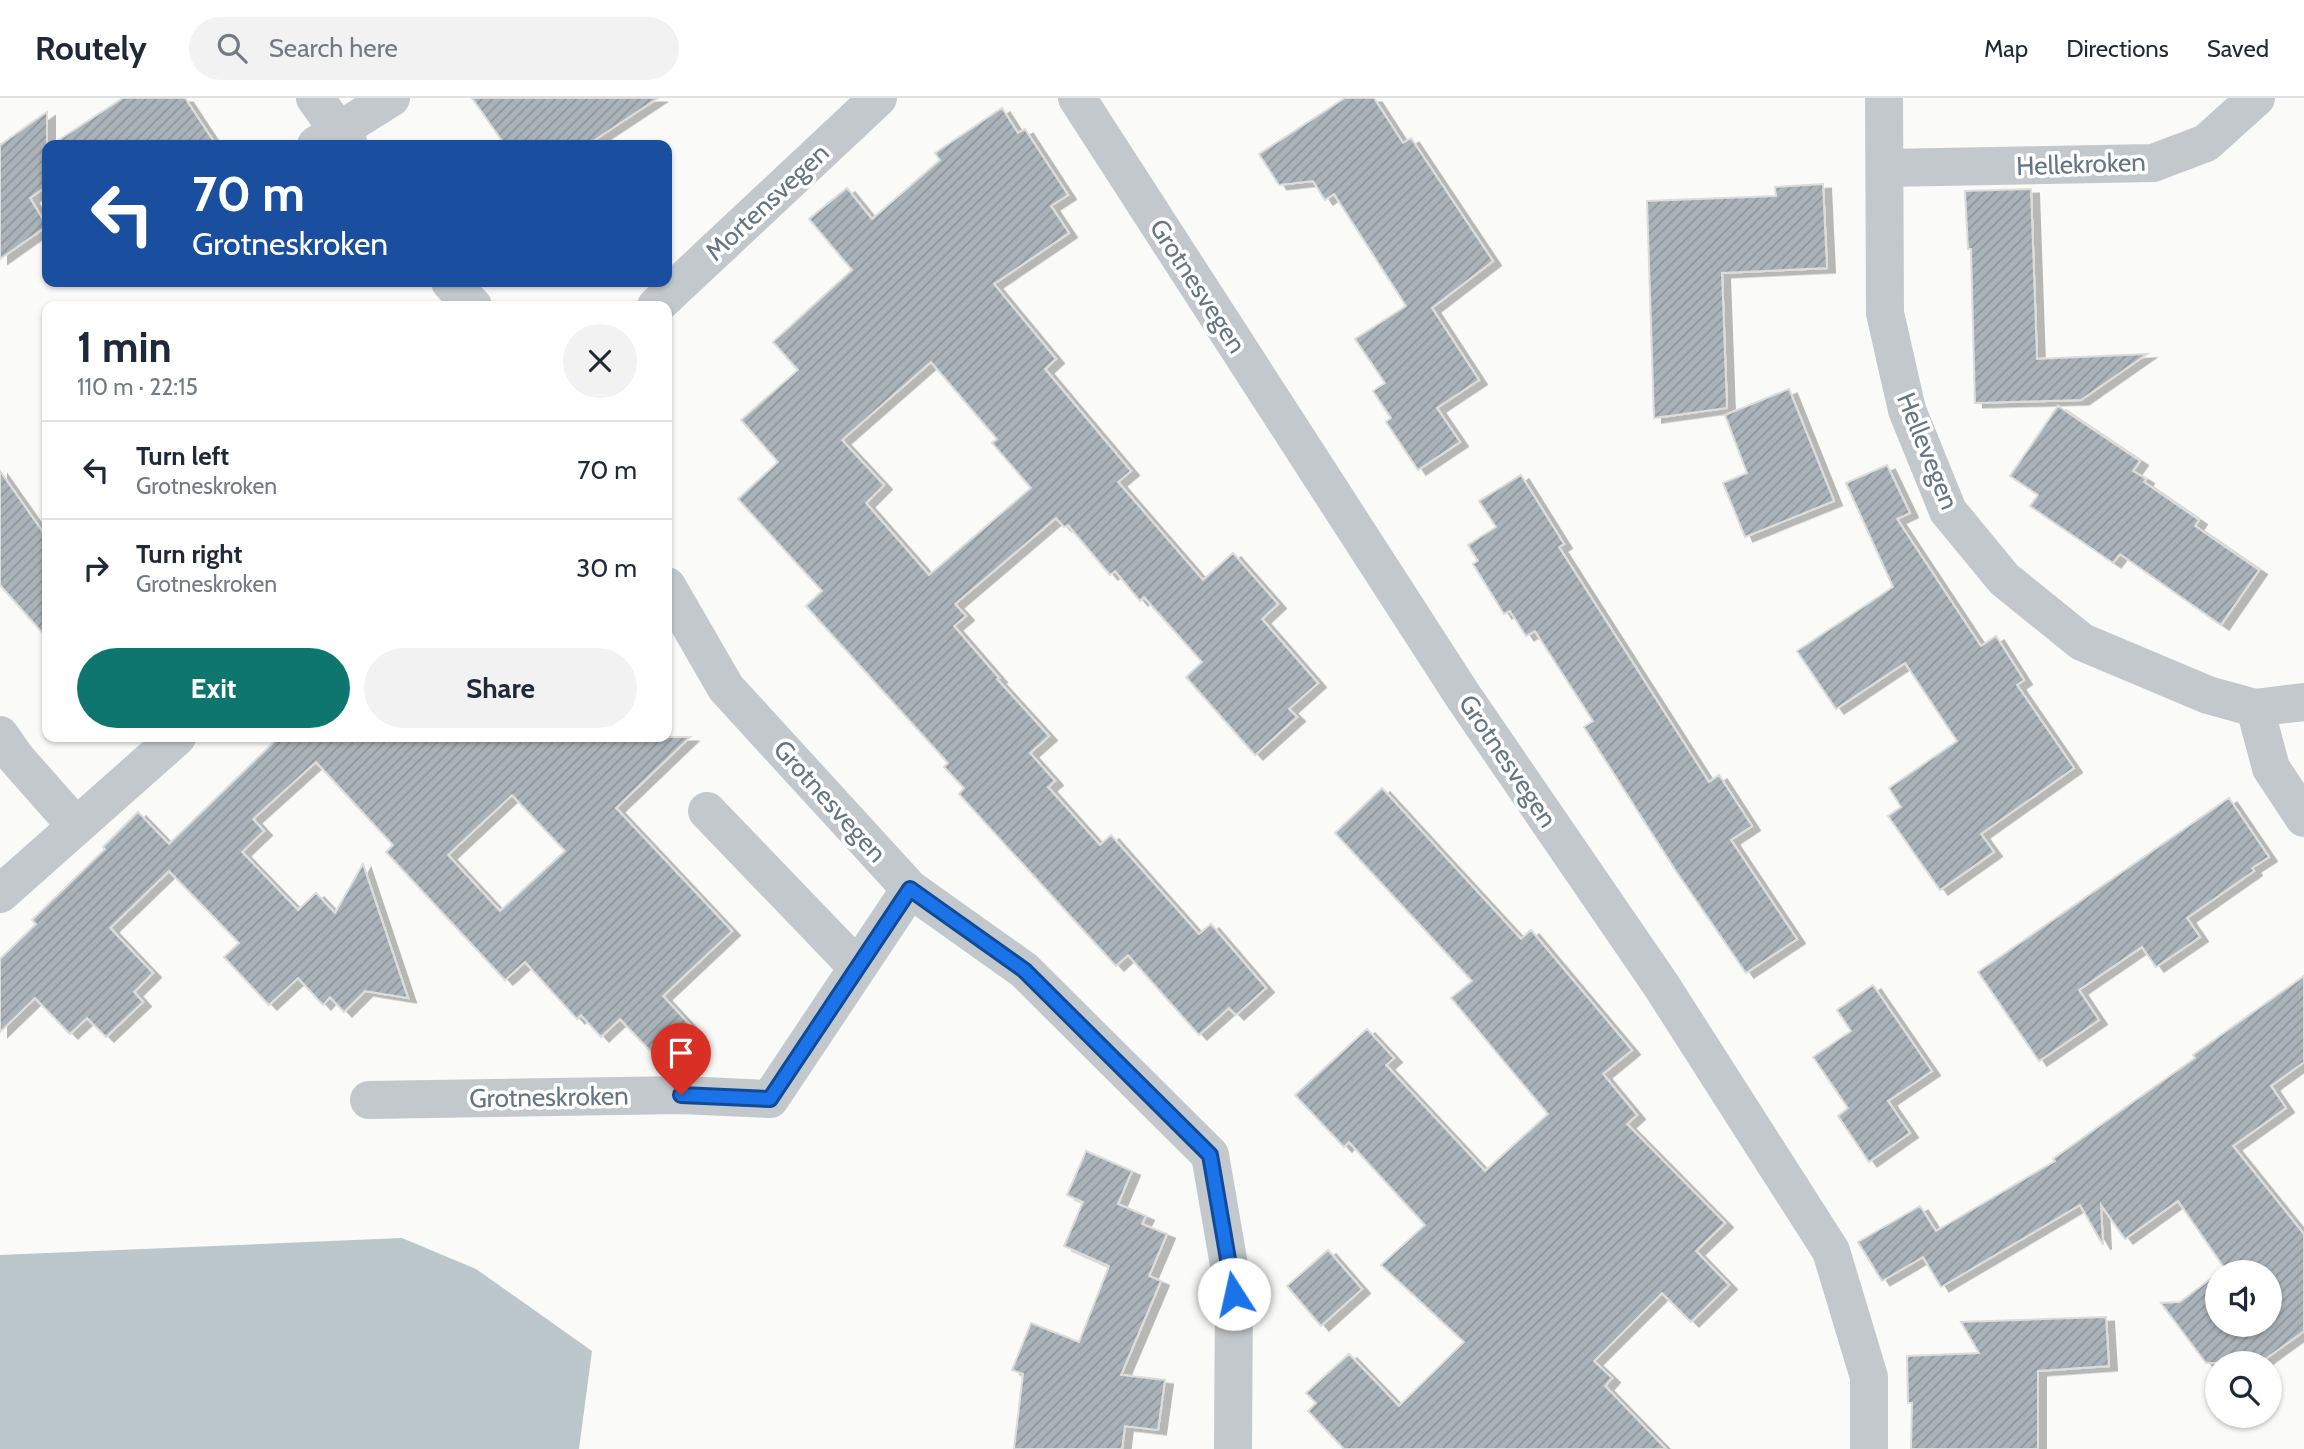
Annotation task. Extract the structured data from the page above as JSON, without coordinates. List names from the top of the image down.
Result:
{
  "streets": {
    "street": [
      "Hellekroken",
      "Mortensvegen",
      "Grotnesvegen",
      "Hellevegen",
      "Grotneskroken"
    ]
  },
  "crossings": [
    ["Hellekroken", "Hellevegen"],
    ["Grotnesvegen", "Grotneskroken"]
  ],
  "page": {
    "header": "Routely",
    "search": "Search here",
    "nav": ["Map", "Directions", "Saved"],
    "turn": ["70 m", "Grotneskroken"],
    "heading": ["1 min", "110 m · 22:15"],
    "list": [
      {
        "name": "Turn left",
        "note": "Grotneskroken",
        "value": "70 m"
      },
      {
        "name": "Turn right",
        "note": "Grotneskroken",
        "value": "30 m"
      }
    ],
    "buttons": ["Exit", "Share"]
  }
}
